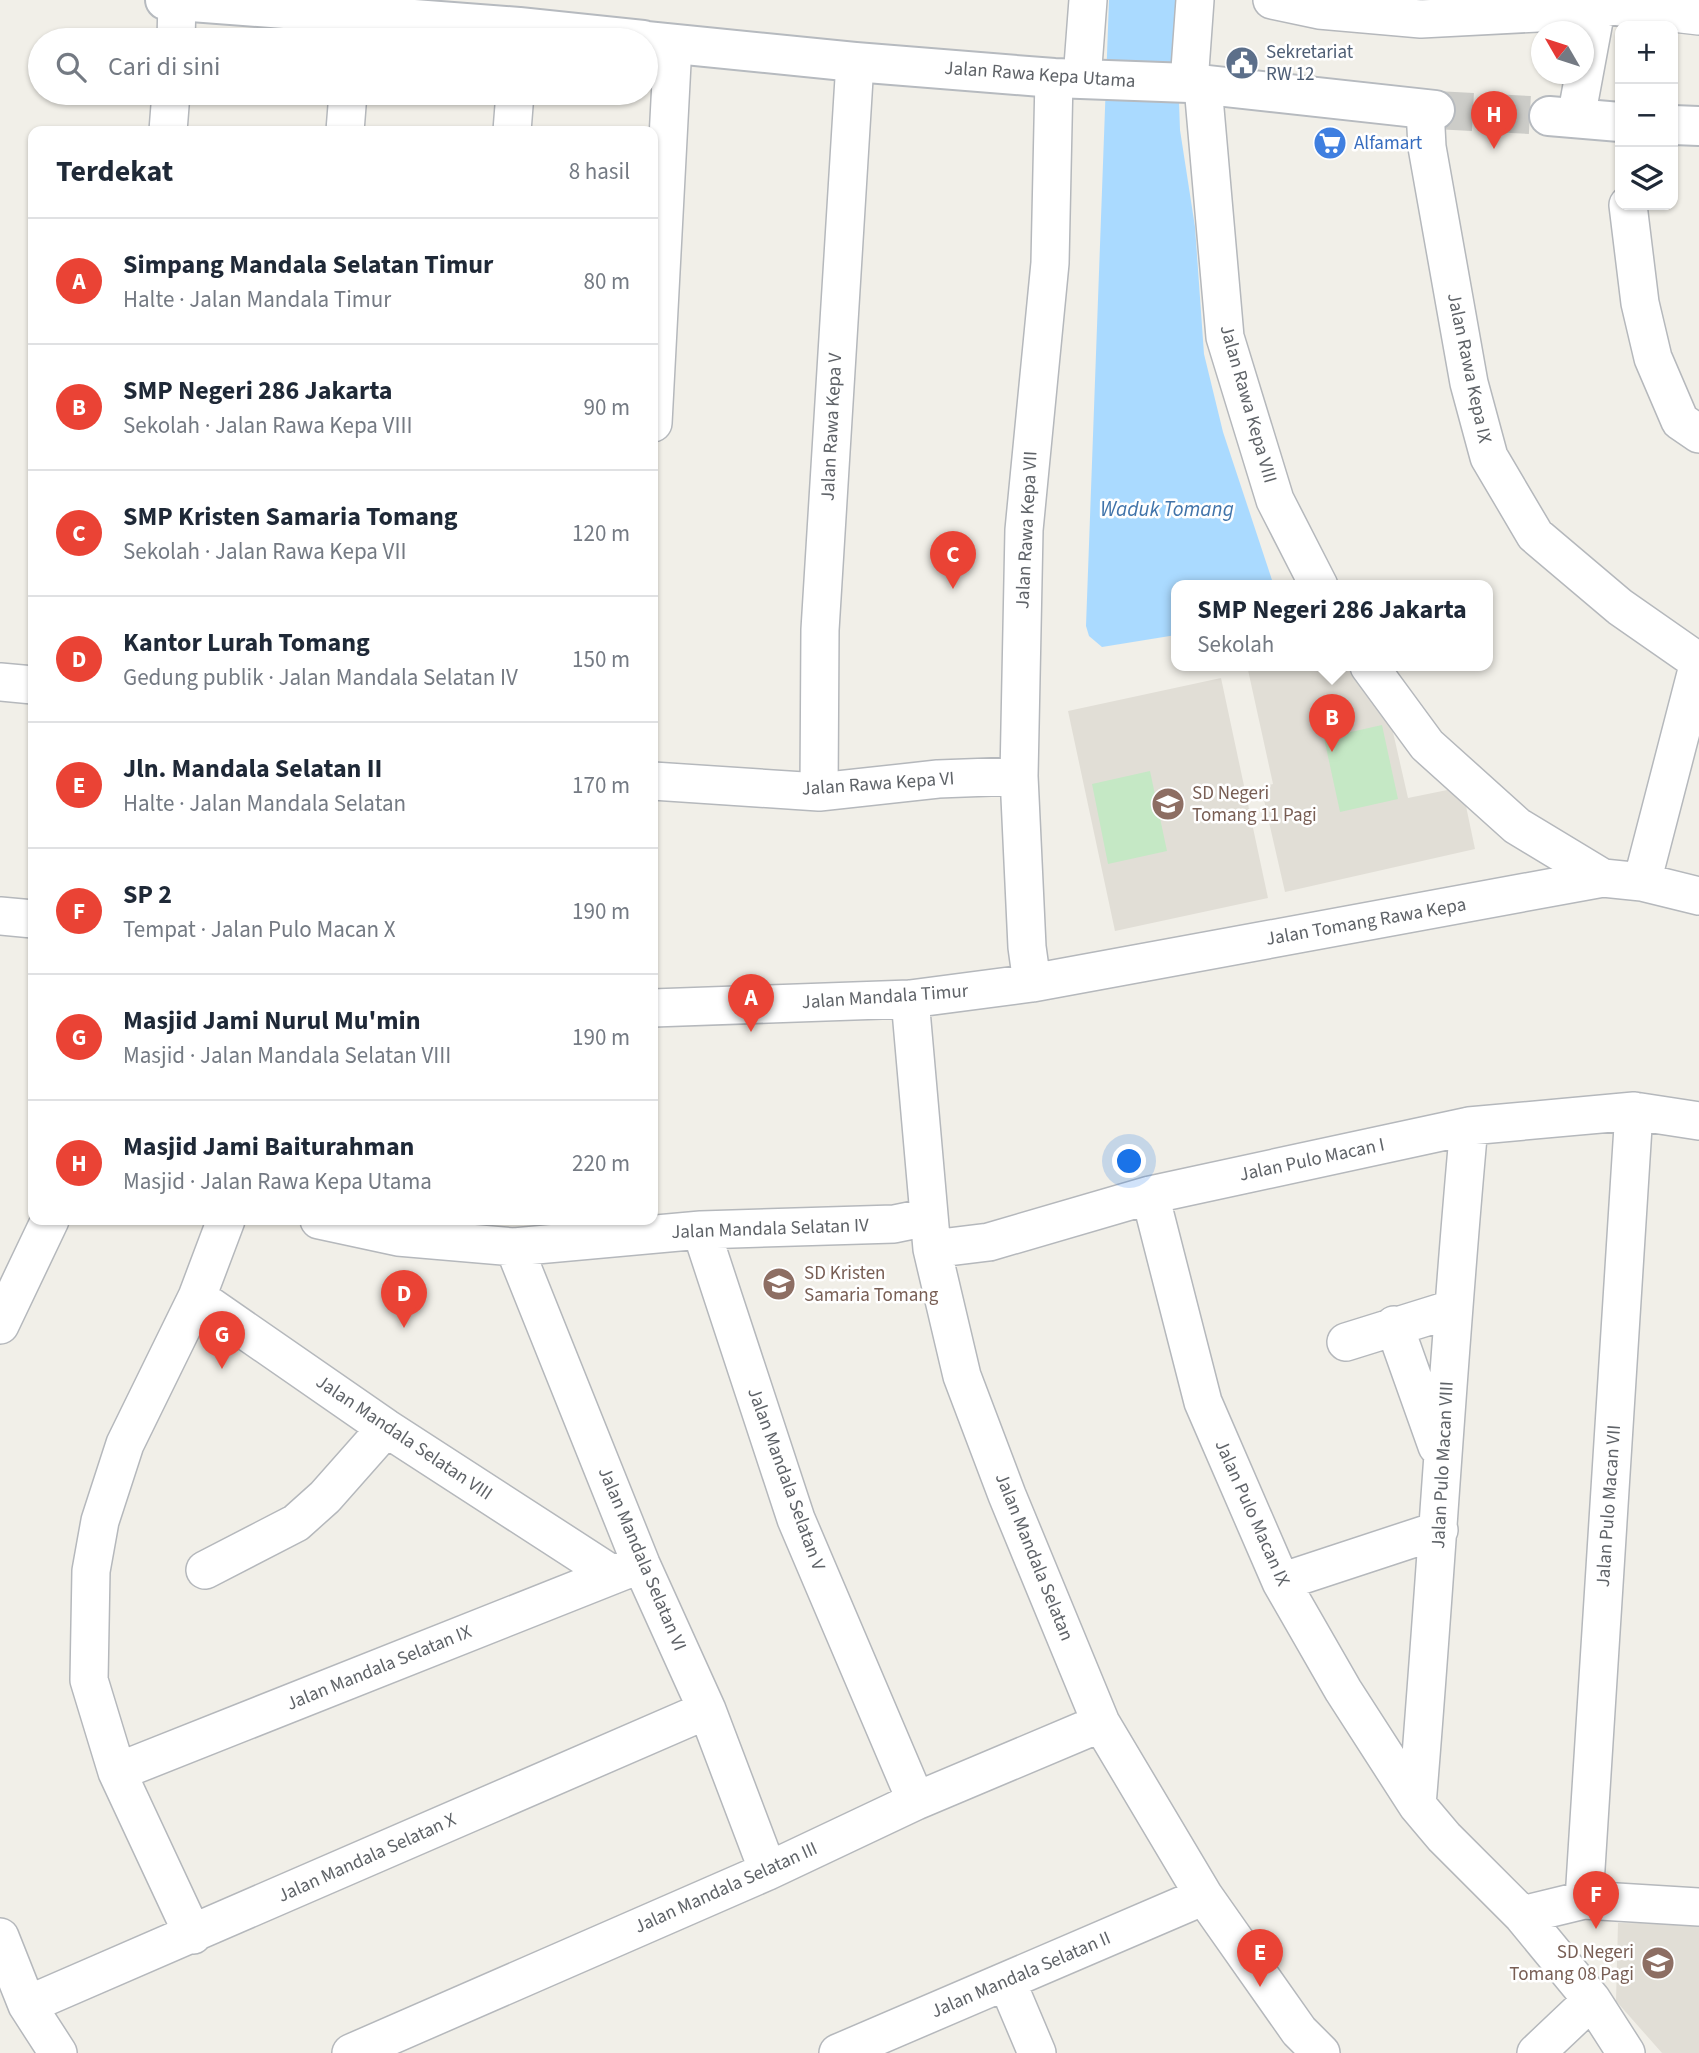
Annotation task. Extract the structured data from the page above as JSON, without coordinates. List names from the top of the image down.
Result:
{
  "streets": {
    "street": [
      "Jalan Rawa Kepa Utama",
      "Jalan Rawa Kepa IX",
      "Jalan Rawa Kepa VIII",
      "Jalan Rawa Kepa V",
      "Jalan Rawa Kepa VII",
      "Jalan Rawa Kepa VI",
      "Jalan Tomang Rawa Kepa",
      "Jalan Mandala Timur",
      "Jalan Pulo Macan I",
      "Jalan Mandala Selatan IV",
      "Jalan Mandala Selatan VIII",
      "Jalan Pulo Macan VIII",
      "Jalan Mandala Selatan V",
      "Jalan Pulo Macan VII",
      "Jalan Pulo Macan IX",
      "Jalan Mandala Selatan",
      "Jalan Mandala Selatan VI",
      "Jalan Mandala Selatan IX",
      "Jalan Mandala Selatan X",
      "Jalan Mandala Selatan III",
      "Jalan Mandala Selatan II"
    ]
  },
  "crossings": [
    ["Jalan Rawa Kepa Utama", "Jalan Rawa Kepa IX"],
    ["Jalan Rawa Kepa Utama", "Jalan Rawa Kepa VIII"],
    ["Jalan Rawa Kepa Utama", "Jalan Rawa Kepa V"],
    ["Jalan Rawa Kepa Utama", "Jalan Rawa Kepa VII"],
    ["Jalan Rawa Kepa V", "Jalan Rawa Kepa VI"],
    ["Jalan Rawa Kepa VII", "Jalan Rawa Kepa VI"],
    ["Jalan Rawa Kepa VII", "Jalan Tomang Rawa Kepa"],
    ["Jalan Rawa Kepa VII", "Jalan Mandala Timur"],
    ["Jalan Tomang Rawa Kepa", "Jalan Mandala Timur"],
    ["Jalan Mandala Timur", "Jalan Mandala Selatan"],
    ["Jalan Pulo Macan I", "Jalan Mandala Selatan IV"],
    ["Jalan Pulo Macan I", "Jalan Pulo Macan VIII"],
    ["Jalan Pulo Macan I", "Jalan Pulo Macan VII"],
    ["Jalan Pulo Macan I", "Jalan Pulo Macan IX"],
    ["Jalan Pulo Macan I", "Jalan Mandala Selatan"],
    ["Jalan Mandala Selatan IV", "Jalan Mandala Selatan V"],
    ["Jalan Mandala Selatan IV", "Jalan Mandala Selatan"],
    ["Jalan Mandala Selatan IV", "Jalan Mandala Selatan VI"],
    ["Jalan Mandala Selatan VIII", "Jalan Mandala Selatan VI"],
    ["Jalan Mandala Selatan VIII", "Jalan Mandala Selatan IX"],
    ["Jalan Pulo Macan VIII", "Jalan Pulo Macan IX"],
    ["Jalan Mandala Selatan V", "Jalan Mandala Selatan III"],
    ["Jalan Mandala Selatan", "Jalan Mandala Selatan III"],
    ["Jalan Mandala Selatan", "Jalan Mandala Selatan II"],
    ["Jalan Mandala Selatan VI", "Jalan Mandala Selatan IX"],
    ["Jalan Mandala Selatan VI", "Jalan Mandala Selatan X"],
    ["Jalan Mandala Selatan VI", "Jalan Mandala Selatan III"]
  ],
  "water": ["Waduk Tomang"],
  "places": {
    "public building": ["Sekretariat RW 12"],
    "supermarket": ["Alfamart"],
    "school or university": ["SD Negeri Tomang 11 Pagi", "SD Kristen Samaria Tomang", "SD Negeri Tomang 08 Pagi"]
  },
  "north": "top left",
  "page": {
    "map_buttons": ["+", "−"],
    "search": "Cari di sini",
    "pins": [
      "H",
      "C",
      "B",
      "A",
      "D",
      "G",
      "F",
      "E"
    ],
    "heading": ["Terdekat", "8 hasil"],
    "list": [
      {
        "mark": "A",
        "name": "Simpang Mandala Selatan Timur",
        "note": "Halte · Jalan Mandala Timur",
        "value": "80 m"
      },
      {
        "mark": "B",
        "name": "SMP Negeri 286 Jakarta",
        "note": "Sekolah · Jalan Rawa Kepa VIII",
        "value": "90 m"
      },
      {
        "mark": "C",
        "name": "SMP Kristen Samaria Tomang",
        "note": "Sekolah · Jalan Rawa Kepa VII",
        "value": "120 m"
      },
      {
        "mark": "D",
        "name": "Kantor Lurah Tomang",
        "note": "Gedung publik · Jalan Mandala Selatan IV",
        "value": "150 m"
      },
      {
        "mark": "E",
        "name": "Jln. Mandala Selatan II",
        "note": "Halte · Jalan Mandala Selatan",
        "value": "170 m"
      },
      {
        "mark": "F",
        "name": "SP 2",
        "note": "Tempat · Jalan Pulo Macan X",
        "value": "190 m"
      },
      {
        "mark": "G",
        "name": "Masjid Jami Nurul Mu'min",
        "note": "Masjid · Jalan Mandala Selatan VIII",
        "value": "190 m"
      },
      {
        "mark": "H",
        "name": "Masjid Jami Baiturahman",
        "note": "Masjid · Jalan Rawa Kepa Utama",
        "value": "220 m"
      }
    ],
    "popup": ["SMP Negeri 286 Jakarta", "Sekolah"]
  }
}
